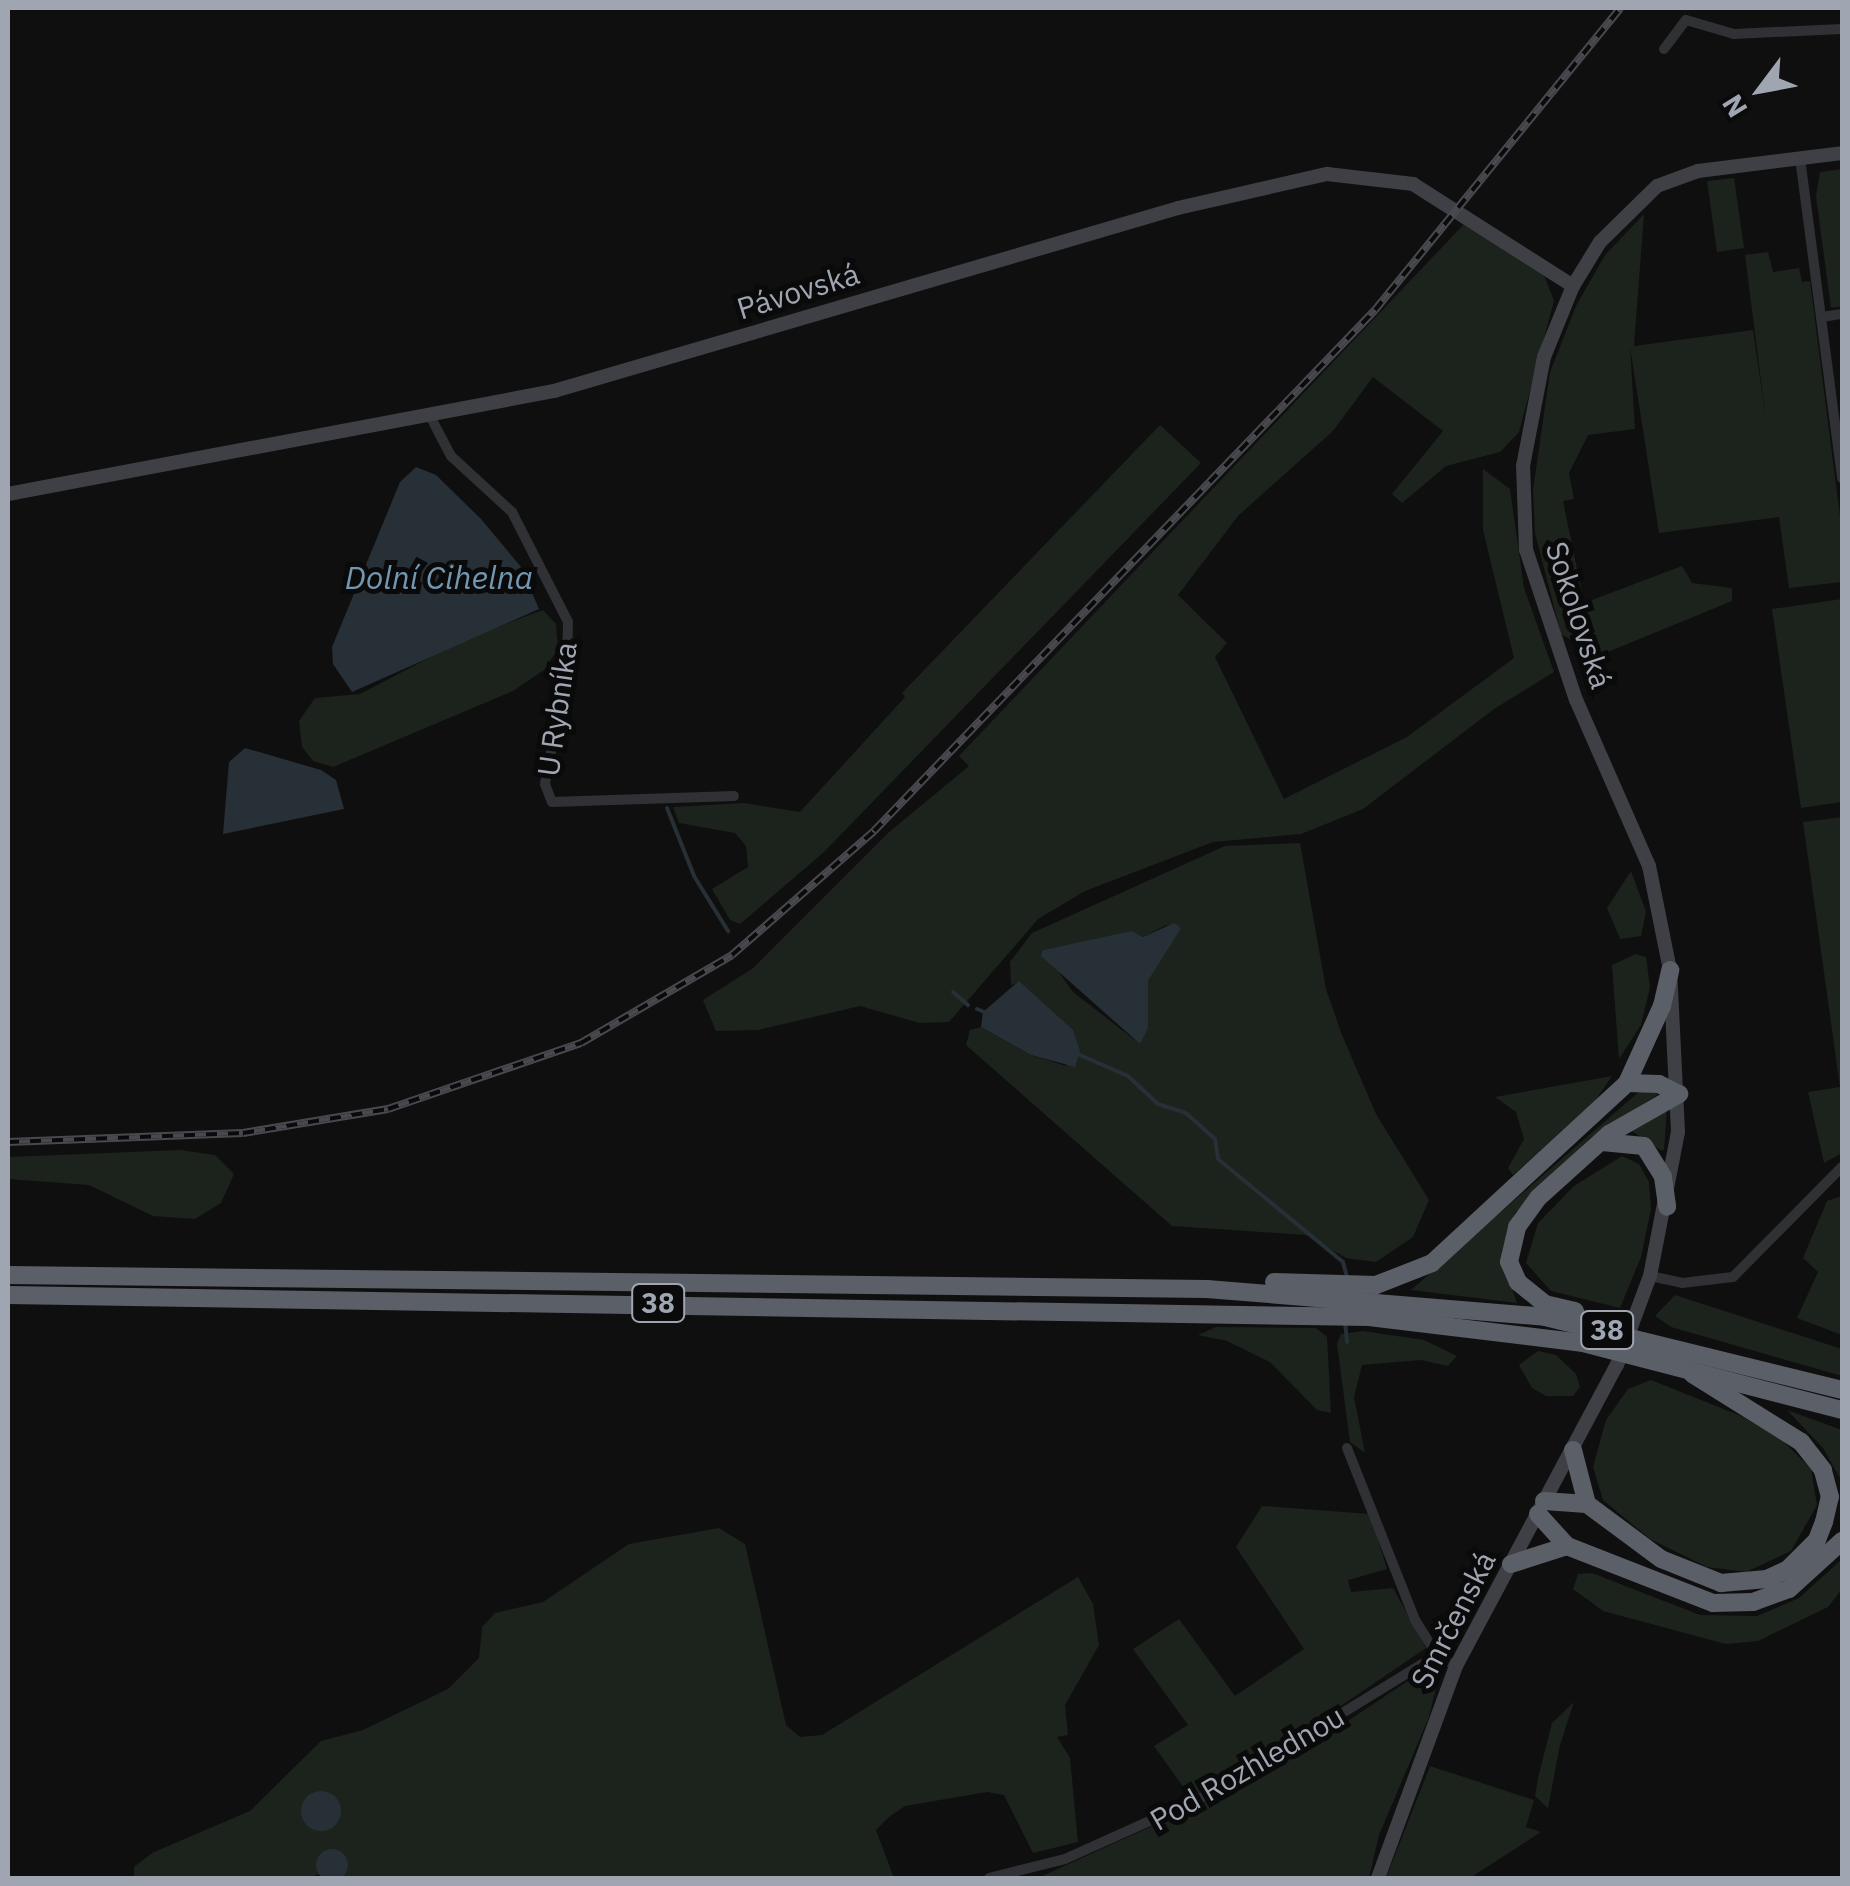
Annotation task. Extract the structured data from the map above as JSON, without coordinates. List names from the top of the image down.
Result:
{
  "streets": {
    "highway": ["38"],
    "street": [
      "Pávovská",
      "Sokolovská",
      "U Rybníka",
      "Smrčenská",
      "Pod Rozhlednou"
    ]
  },
  "crossings": [
    ["Pávovská", "Sokolovská"],
    ["Pávovská", "U Rybníka"],
    ["Sokolovská", "Smrčenská"]
  ],
  "water": ["Dolní Cihelna"],
  "north": "bottom left"
}
